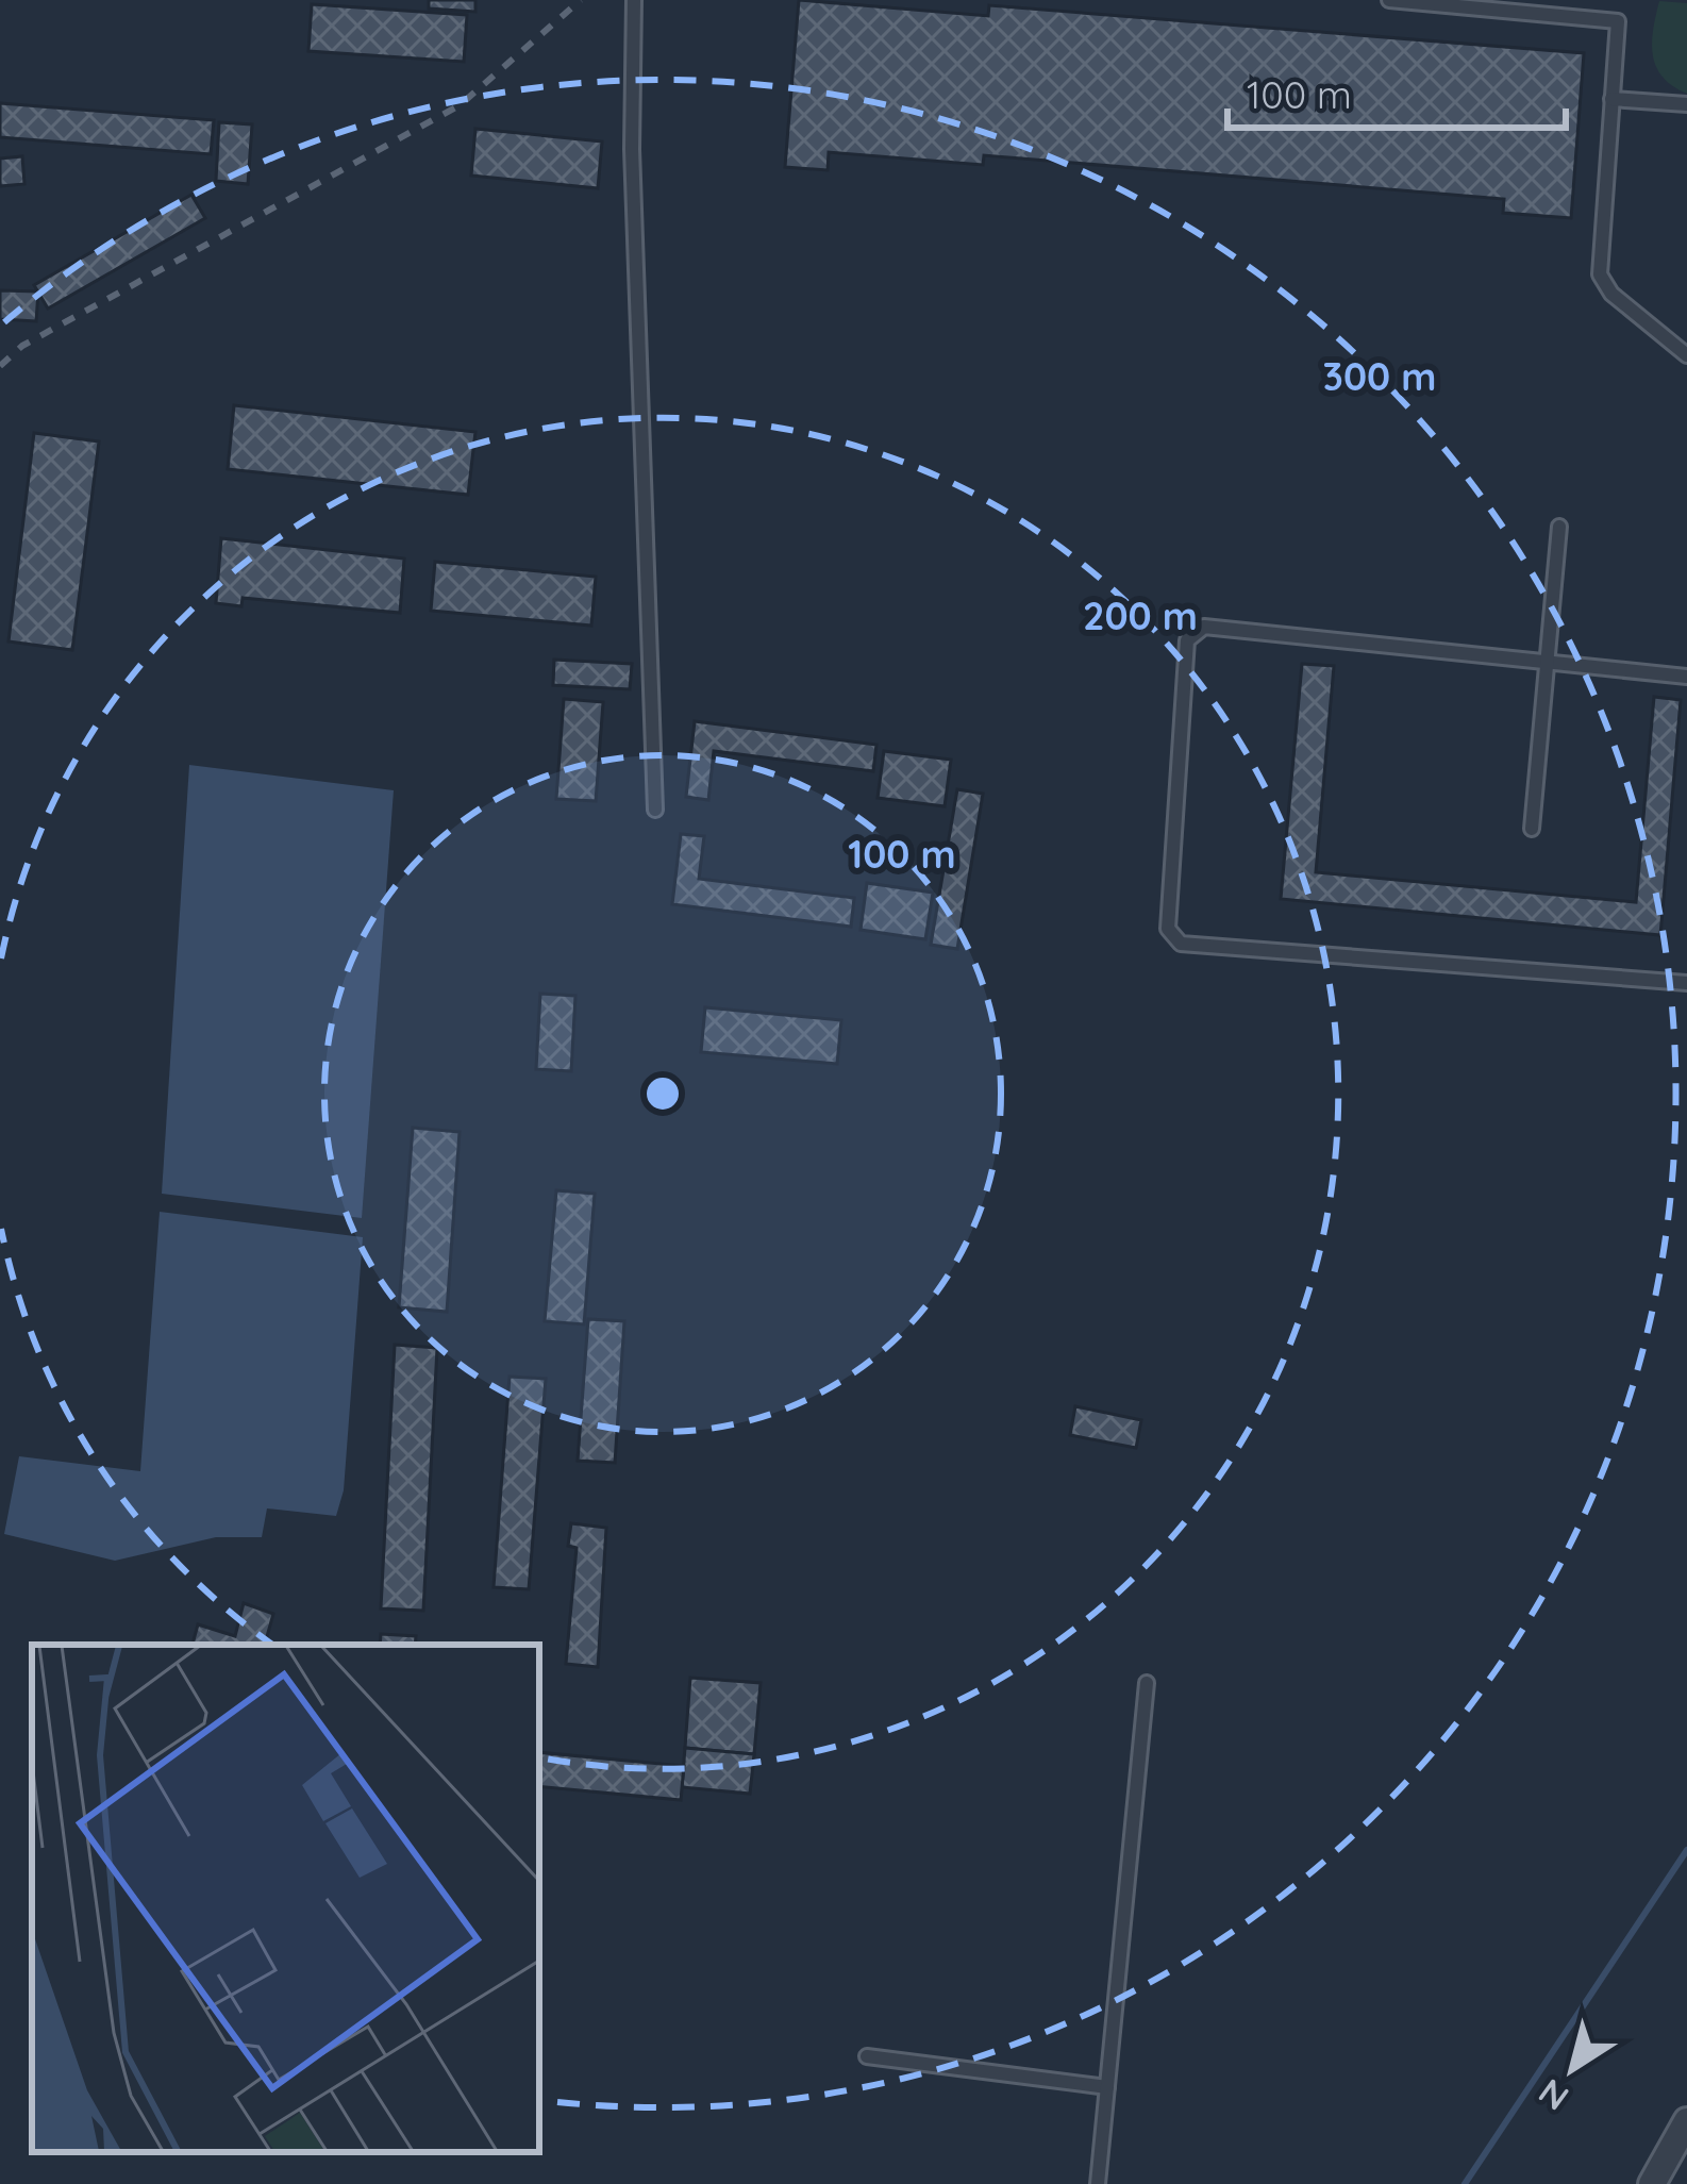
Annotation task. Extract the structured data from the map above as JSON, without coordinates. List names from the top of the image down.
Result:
{
  "scale_bar": "100 m",
  "north": "bottom left",
  "rings": ["300 m", "200 m", "100 m"]
}
